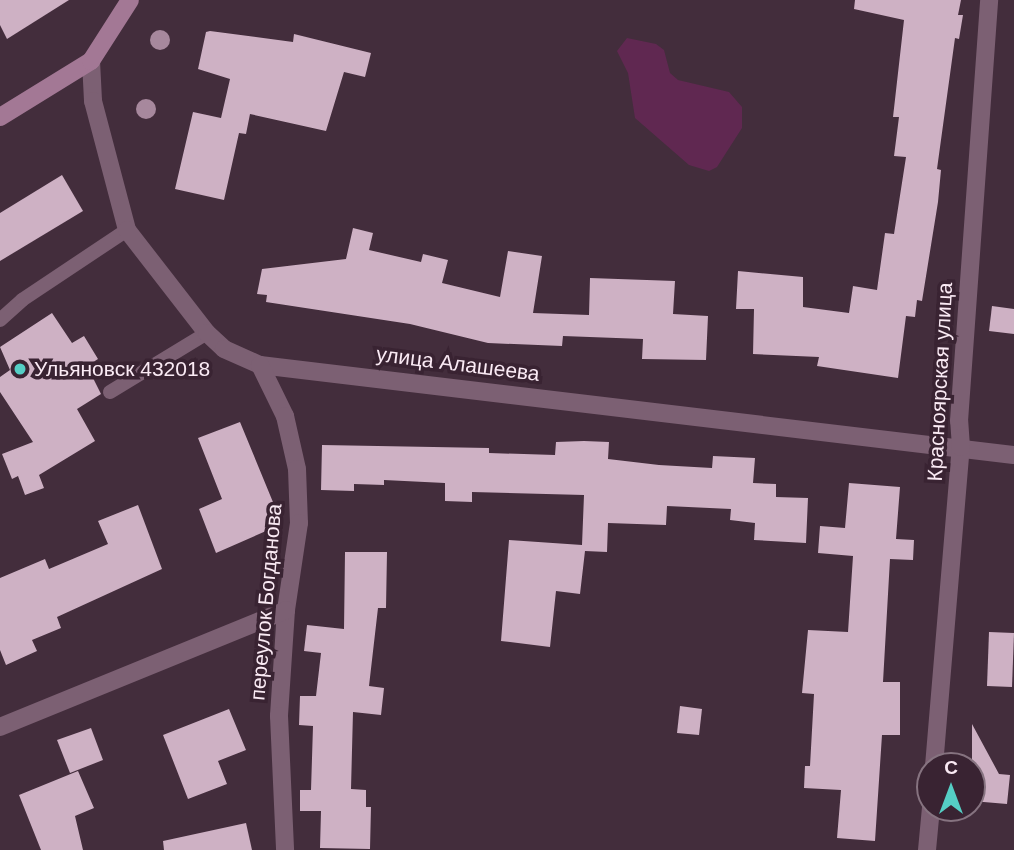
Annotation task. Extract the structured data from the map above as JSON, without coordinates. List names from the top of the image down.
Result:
{
  "streets": {
    "street": ["улица Алашеева", "Красноярская улица", "переулок Богданова"]
  },
  "crossings": [
    ["улица Алашеева", "Красноярская улица"],
    ["улица Алашеева", "переулок Богданова"]
  ],
  "places": ["Ульяновск 432018"],
  "north": "top"
}
